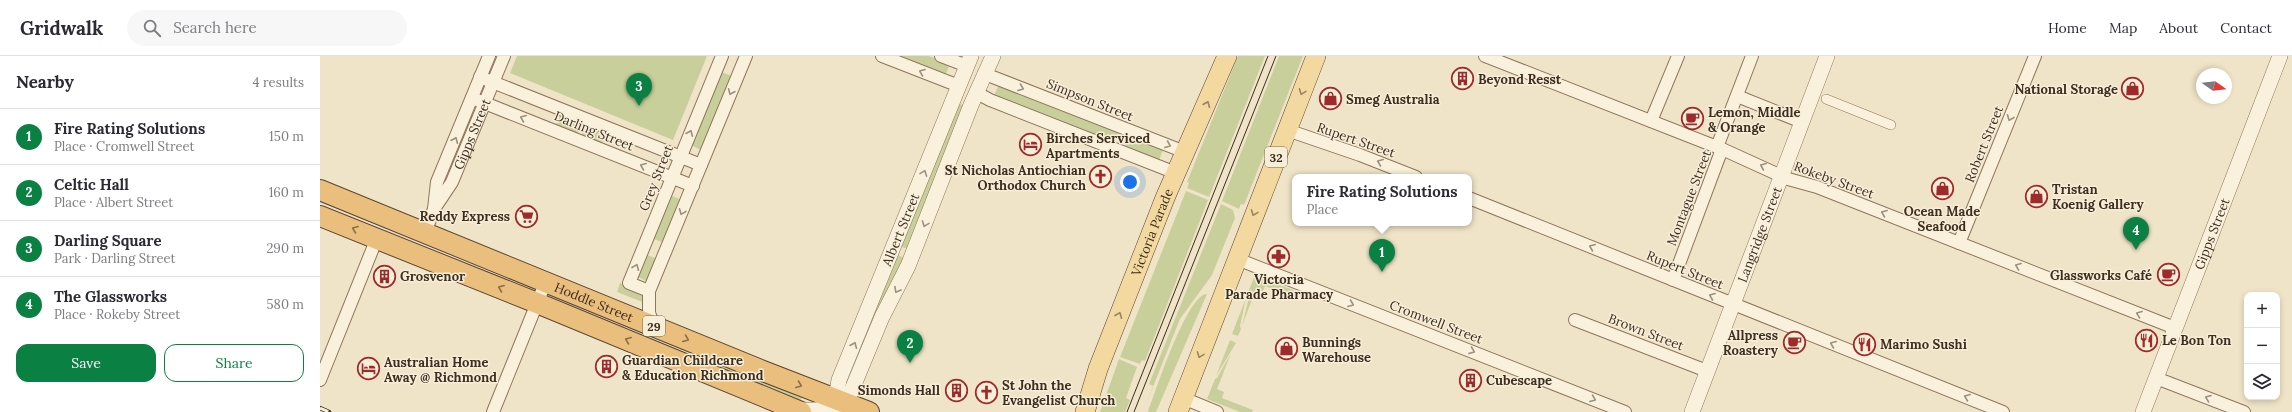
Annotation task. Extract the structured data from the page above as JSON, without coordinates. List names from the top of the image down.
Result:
{
  "streets": {
    "highway": ["Hoddle Street", "29"],
    "main road": ["32", "Victoria Parade"],
    "street": [
      "Simpson Street",
      "Darling Street",
      "Gipps Street",
      "Rupert Street",
      "Robert Street",
      "Grey Street",
      "Rokeby Street",
      "Montague Street",
      "Albert Street",
      "Langridge Street",
      "Cromwell Street",
      "Brown Street"
    ]
  },
  "crossings": [
    ["Simpson Street", "Albert Street"],
    ["Simpson Street", "Victoria Parade"],
    ["Darling Street", "Gipps Street"],
    ["Darling Street", "Grey Street"],
    ["Gipps Street", "Rokeby Street"],
    ["Gipps Street", "Hoddle Street"],
    ["Rupert Street", "32"],
    ["Rupert Street", "Montague Street"],
    ["Rupert Street", "Langridge Street"],
    ["Robert Street", "Rokeby Street"],
    ["32", "Cromwell Street"],
    ["Rokeby Street", "Montague Street"],
    ["Rokeby Street", "Langridge Street"],
    ["Albert Street", "Hoddle Street"],
    ["Langridge Street", "Brown Street"]
  ],
  "one_way": [
    "Rupert Street",
    "Robert Street",
    "Rokeby Street",
    "Cromwell Street"
  ],
  "places": {
    "building": [
      "Beyond Resst",
      "Grosvenor",
      "Guardian Childcare & Education Richmond",
      "Cubescape",
      "Simonds Hall"
    ],
    "shop": [
      "National Storage",
      "Smeg Australia",
      "Ocean Made Seafood",
      "Tristan Koenig Gallery",
      "Bunnings Warehouse"
    ],
    "cafe": ["Lemon, Middle & Orange", "Glassworks Café", "Allpress Roastery"],
    "hotel": ["Birches Serviced Apartments", "Australian Home Away @ Richmond"],
    "church": ["St Nicholas Antiochian Orthodox Church", "St John the Evangelist Church"],
    "supermarket": ["Reddy Express"],
    "pharmacy": ["Victoria Parade Pharmacy"],
    "restaurant": ["Le Bon Ton", "Marimo Sushi"]
  },
  "north": "right",
  "page": {
    "header": "Gridwalk",
    "search": "Search here",
    "nav": [
      "Home",
      "Map",
      "About",
      "Contact"
    ],
    "heading": ["Nearby", "4 results"],
    "pins": [
      "3",
      "4",
      "1",
      "2"
    ],
    "list": [
      {
        "mark": "1",
        "name": "Fire Rating Solutions",
        "note": "Place · Cromwell Street",
        "value": "150 m"
      },
      {
        "mark": "2",
        "name": "Celtic Hall",
        "note": "Place · Albert Street",
        "value": "160 m"
      },
      {
        "mark": "3",
        "name": "Darling Square",
        "note": "Park · Darling Street",
        "value": "290 m"
      },
      {
        "mark": "4",
        "name": "The Glassworks",
        "note": "Place · Rokeby Street",
        "value": "580 m"
      }
    ],
    "popup": ["Fire Rating Solutions", "Place"],
    "map_buttons": ["+", "−"],
    "buttons": ["Save", "Share"]
  }
}
